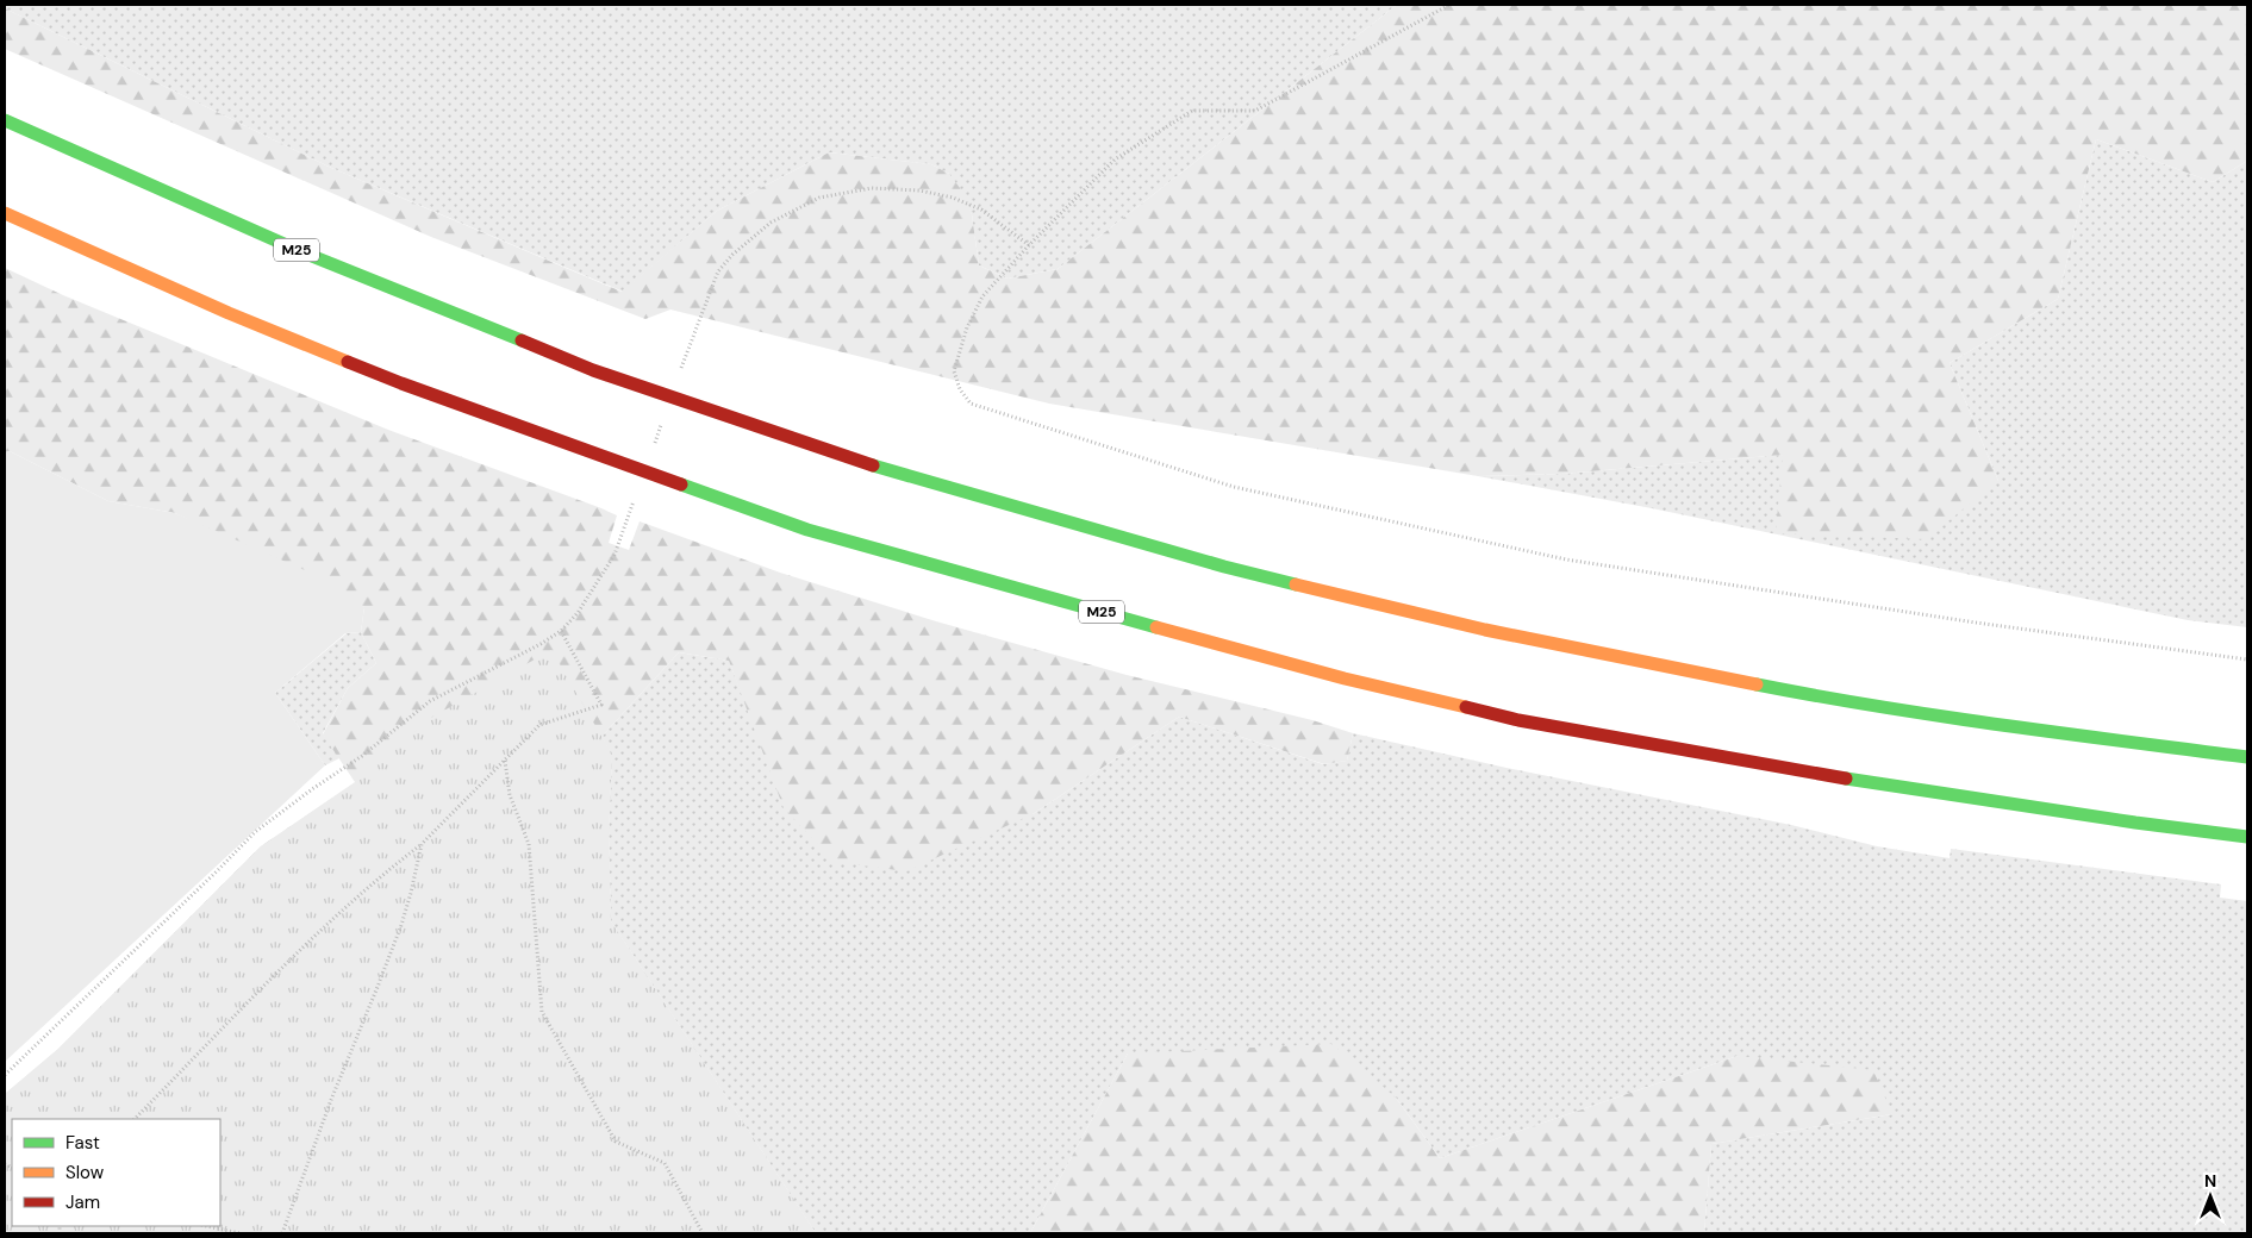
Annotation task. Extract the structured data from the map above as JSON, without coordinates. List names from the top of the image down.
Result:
{
  "streets": {
    "highway": ["M25"]
  },
  "legend": ["Fast", "Slow", "Jam"],
  "north": "top"
}
